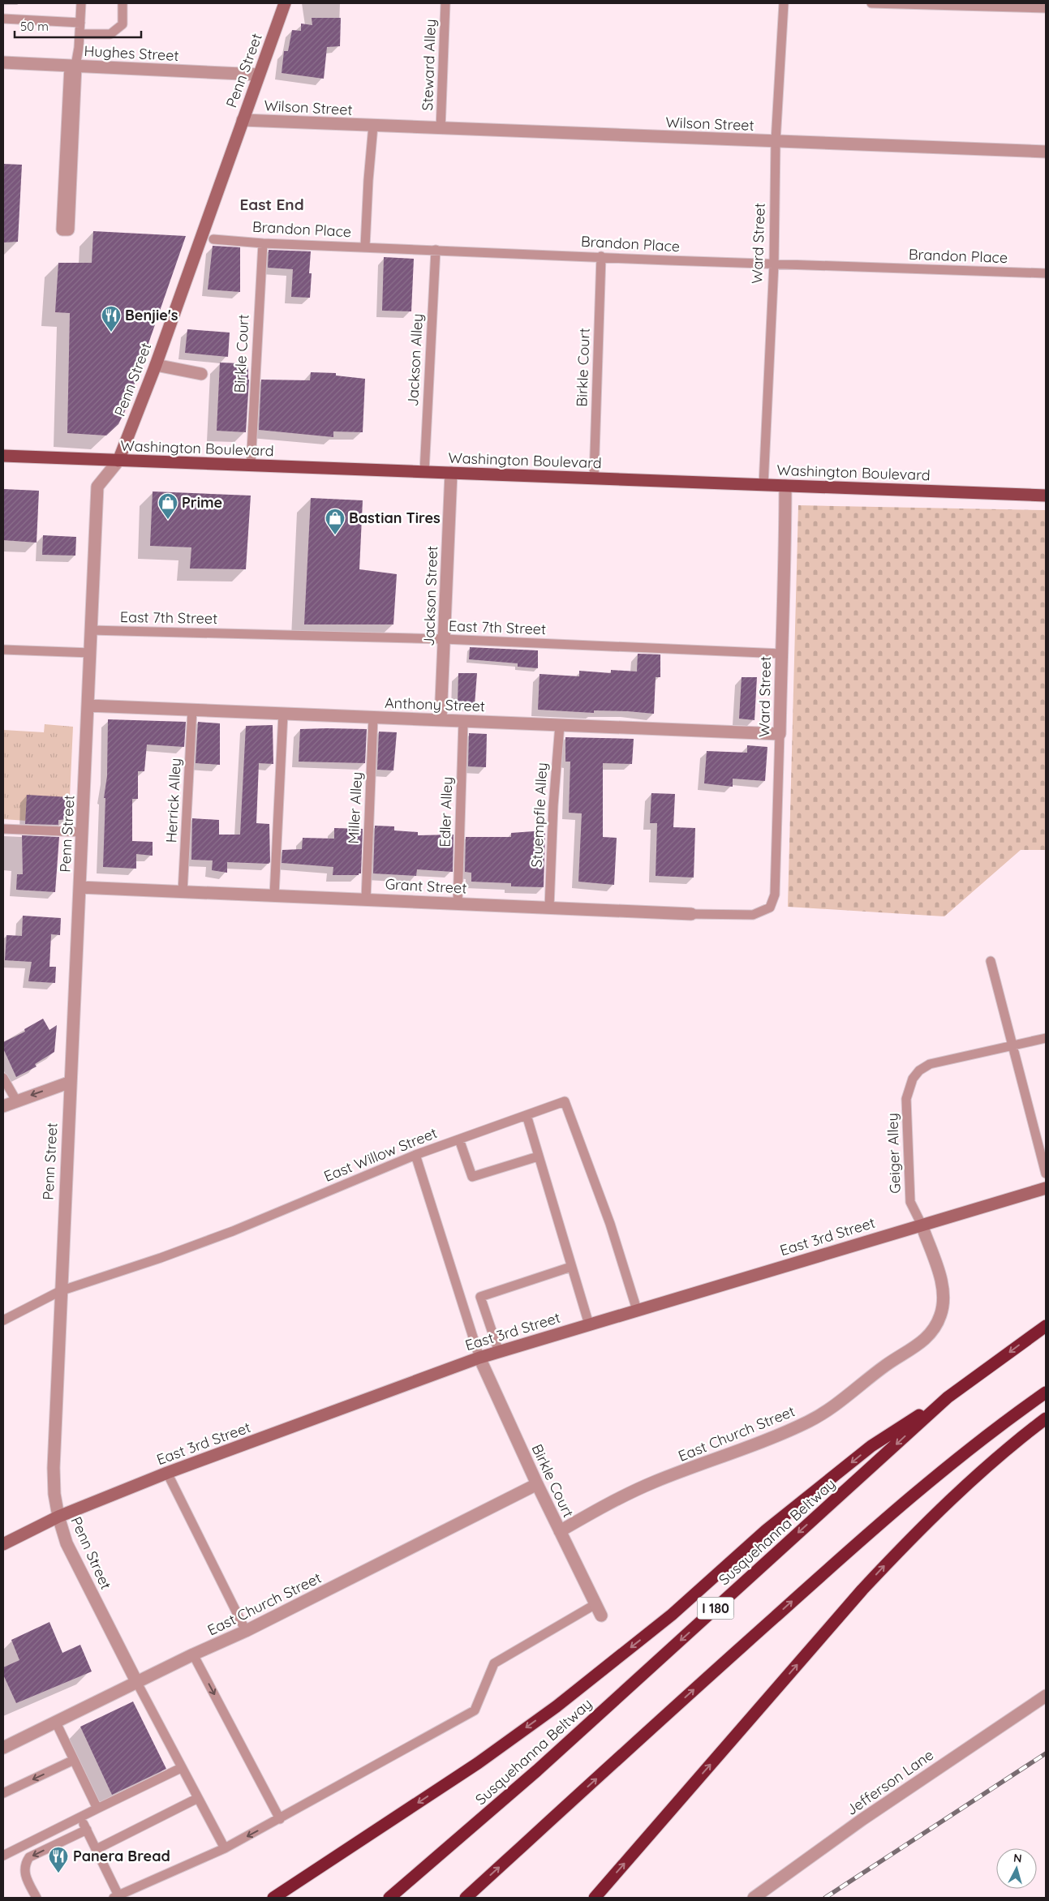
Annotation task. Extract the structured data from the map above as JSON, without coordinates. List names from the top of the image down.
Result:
{
  "streets": {
    "highway": ["Susquehanna Beltway", "I 180"],
    "main road": ["Penn Street", "Washington Boulevard", "East 3rd Street"],
    "street": [
      "Hughes Street",
      "Wilson Street",
      "Ward Street",
      "Birkle Court",
      "Jackson Street",
      "Anthony Street",
      "Grant Street",
      "East Church Street",
      "Jefferson Lane"
    ],
    "lane": [
      "Steward Alley",
      "Brandon Place",
      "Jackson Alley",
      "East 7th Street",
      "Herrick Alley",
      "Miller Alley",
      "Edler Alley",
      "Stuempfle Alley",
      "Geiger Alley",
      "East Willow Street"
    ]
  },
  "crossings": [
    ["Hughes Street", "Penn Street"],
    ["Steward Alley", "Wilson Street"],
    ["Penn Street", "Wilson Street"],
    ["Penn Street", "Washington Boulevard"],
    ["Penn Street", "East 7th Street"],
    ["Penn Street", "Anthony Street"],
    ["Penn Street", "Grant Street"],
    ["Penn Street", "East Willow Street"],
    ["Penn Street", "East 3rd Street"],
    ["Penn Street", "East Church Street"],
    ["Wilson Street", "Ward Street"],
    ["Brandon Place", "Ward Street"],
    ["Brandon Place", "Birkle Court"],
    ["Brandon Place", "Jackson Alley"],
    ["Ward Street", "Washington Boulevard"],
    ["Ward Street", "East 7th Street"],
    ["Ward Street", "Anthony Street"],
    ["Ward Street", "Grant Street"],
    ["Birkle Court", "Washington Boulevard"],
    ["Birkle Court", "East 3rd Street"],
    ["Birkle Court", "East Church Street"],
    ["Jackson Alley", "Washington Boulevard"],
    ["Washington Boulevard", "Jackson Street"],
    ["Jackson Street", "East 7th Street"],
    ["Jackson Street", "Anthony Street"],
    ["Anthony Street", "Herrick Alley"],
    ["Anthony Street", "Miller Alley"],
    ["Anthony Street", "Edler Alley"],
    ["Anthony Street", "Stuempfle Alley"],
    ["Herrick Alley", "Grant Street"],
    ["Miller Alley", "Grant Street"],
    ["Edler Alley", "Grant Street"],
    ["Stuempfle Alley", "Grant Street"],
    ["Geiger Alley", "East 3rd Street"],
    ["Geiger Alley", "East Church Street"],
    ["East Willow Street", "East 3rd Street"],
    ["East 3rd Street", "East Church Street"]
  ],
  "districts": ["East End"],
  "places": {
    "restaurant": ["Benjie's", "Panera Bread"],
    "shop": ["Prime", "Bastian Tires"]
  },
  "scale_bar": "50 m",
  "north": "top"
}
